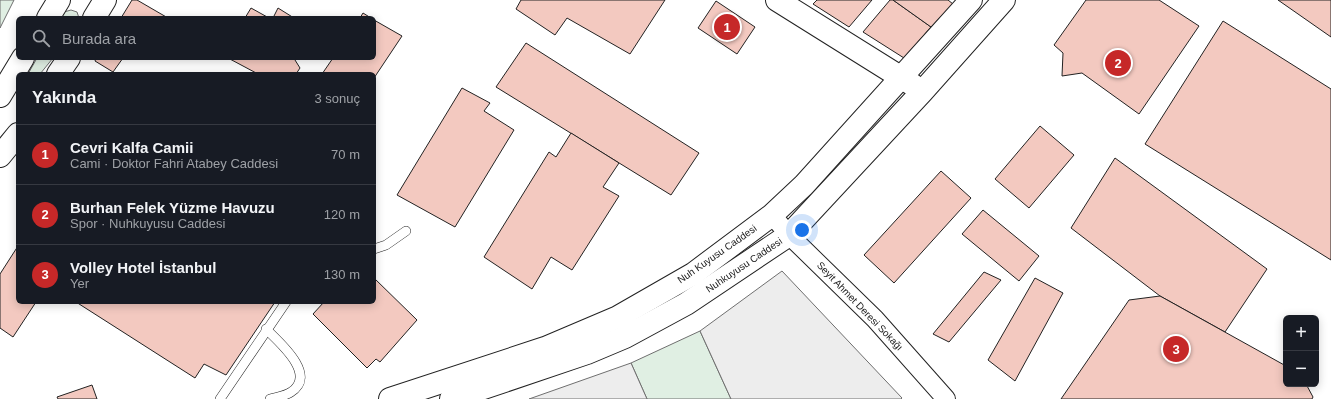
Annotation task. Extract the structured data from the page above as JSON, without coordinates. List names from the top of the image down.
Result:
{
  "streets": {
    "main road": ["Nuh Kuyusu Caddesi", "Nuhkuyusu Caddesi"],
    "street": ["Seyit Ahmet Deresi Sokağı"]
  },
  "crossings": [
    ["Nuh Kuyusu Caddesi", "Seyit Ahmet Deresi Sokağı"],
    ["Nuhkuyusu Caddesi", "Seyit Ahmet Deresi Sokağı"]
  ],
  "page": {
    "pins": ["1", "2", "3"],
    "search": "Burada ara",
    "heading": ["Yakında", "3 sonuç"],
    "list": [
      {
        "mark": "1",
        "name": "Cevri Kalfa Camii",
        "note": "Cami · Doktor Fahri Atabey Caddesi",
        "value": "70 m"
      },
      {
        "mark": "2",
        "name": "Burhan Felek Yüzme Havuzu",
        "note": "Spor · Nuhkuyusu Caddesi",
        "value": "120 m"
      },
      {
        "mark": "3",
        "name": "Volley Hotel İstanbul",
        "note": "Yer",
        "value": "130 m"
      }
    ],
    "map_buttons": ["+", "−"]
  }
}
